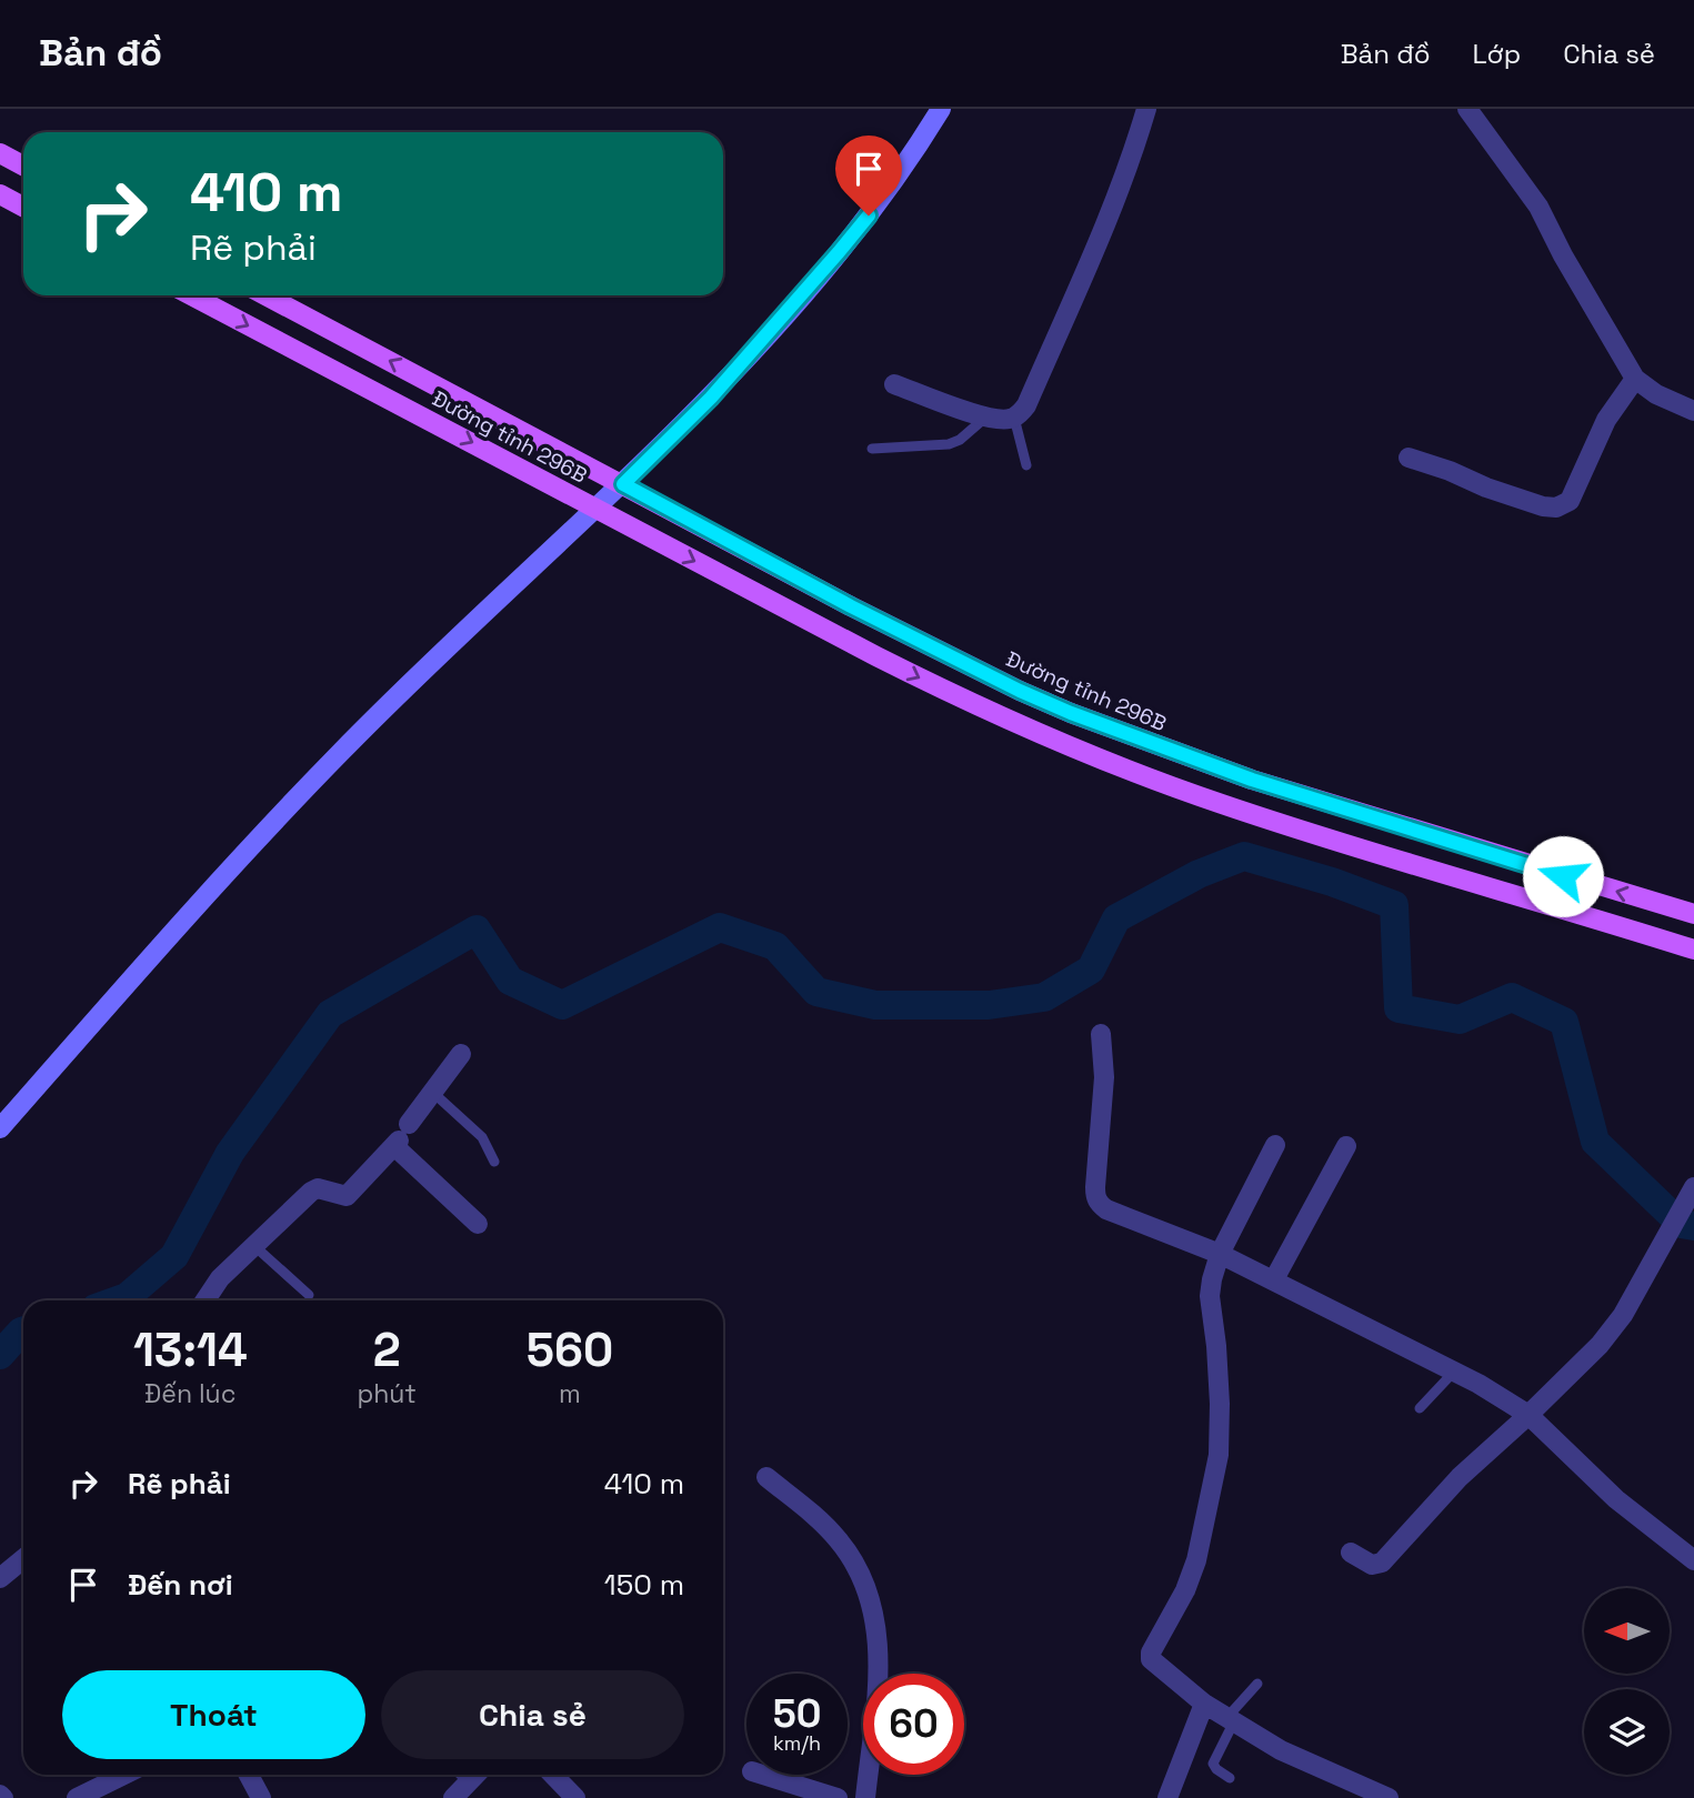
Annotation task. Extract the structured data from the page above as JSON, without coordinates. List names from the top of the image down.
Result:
{
  "streets": {
    "main road": ["Đường tỉnh 296B"]
  },
  "north": "left",
  "page": {
    "header": "Bản đồ",
    "nav": ["Bản đồ", "Lớp", "Chia sẻ"],
    "turn": ["410 m", "Rẽ phải"],
    "eta": [
      "13:14",
      "Đến lúc",
      "2",
      "phút",
      "560",
      "m"
    ],
    "list": [
      {
        "name": "Rẽ phải",
        "value": "410 m"
      },
      {
        "name": "Đến nơi",
        "value": "150 m"
      }
    ],
    "buttons": ["Thoát", "Chia sẻ"],
    "speed": "50 km/h",
    "limit": "60"
  }
}
